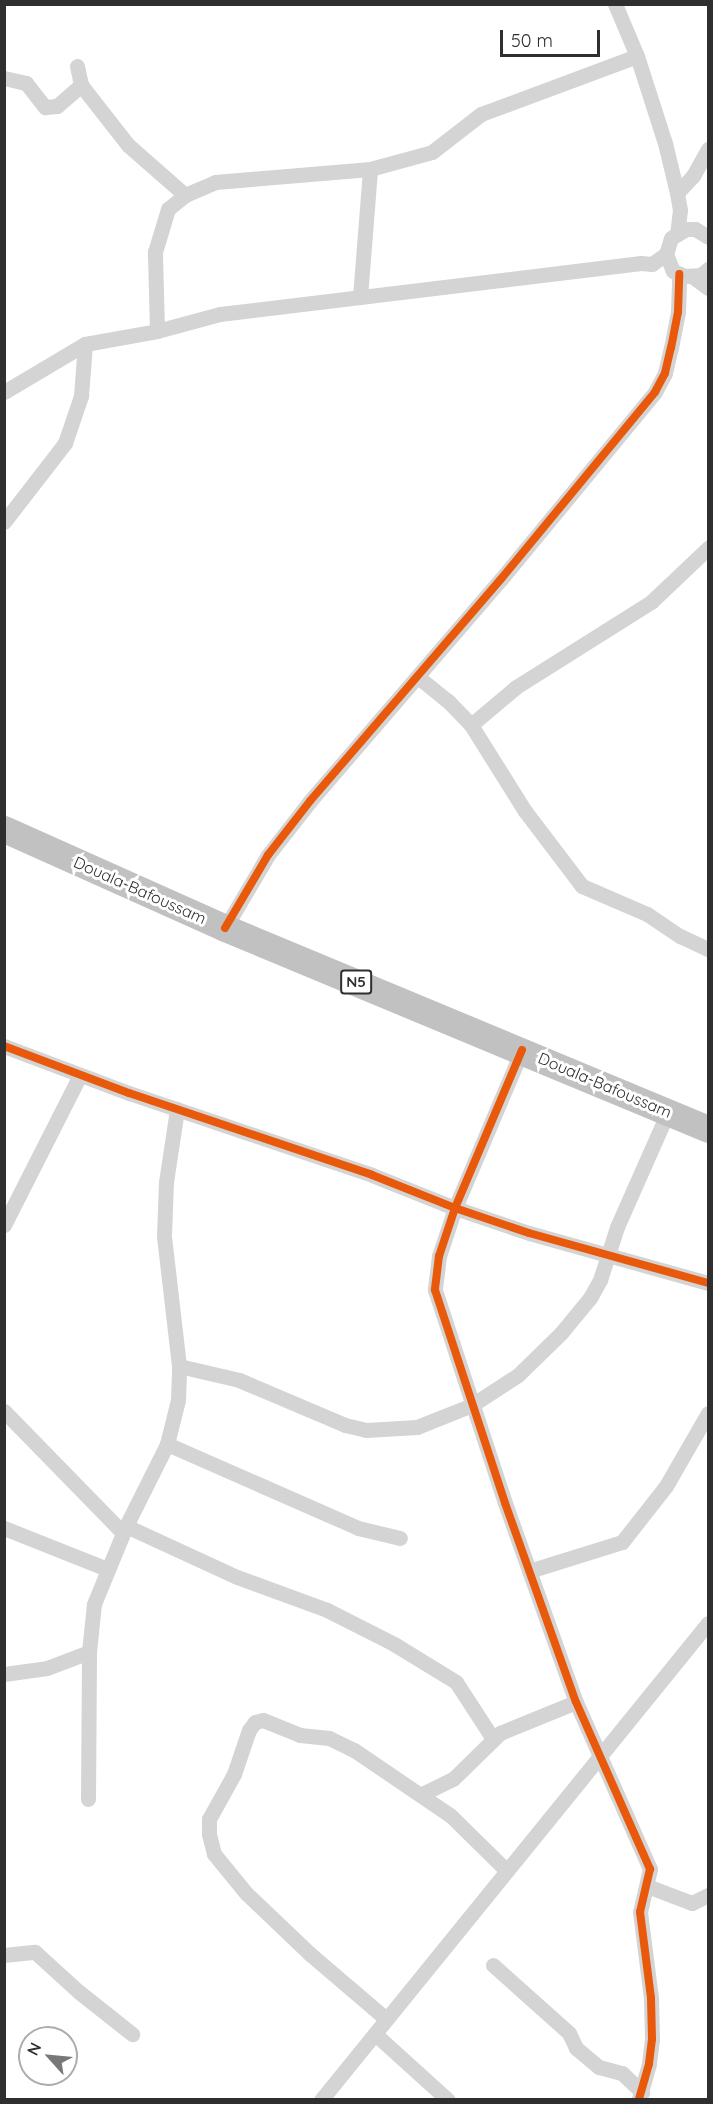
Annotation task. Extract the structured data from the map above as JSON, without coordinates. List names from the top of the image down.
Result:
{
  "streets": {
    "highway": ["Douala-Bafoussam", "N5"]
  },
  "scale_bar": "50 m",
  "north": "top left"
}
